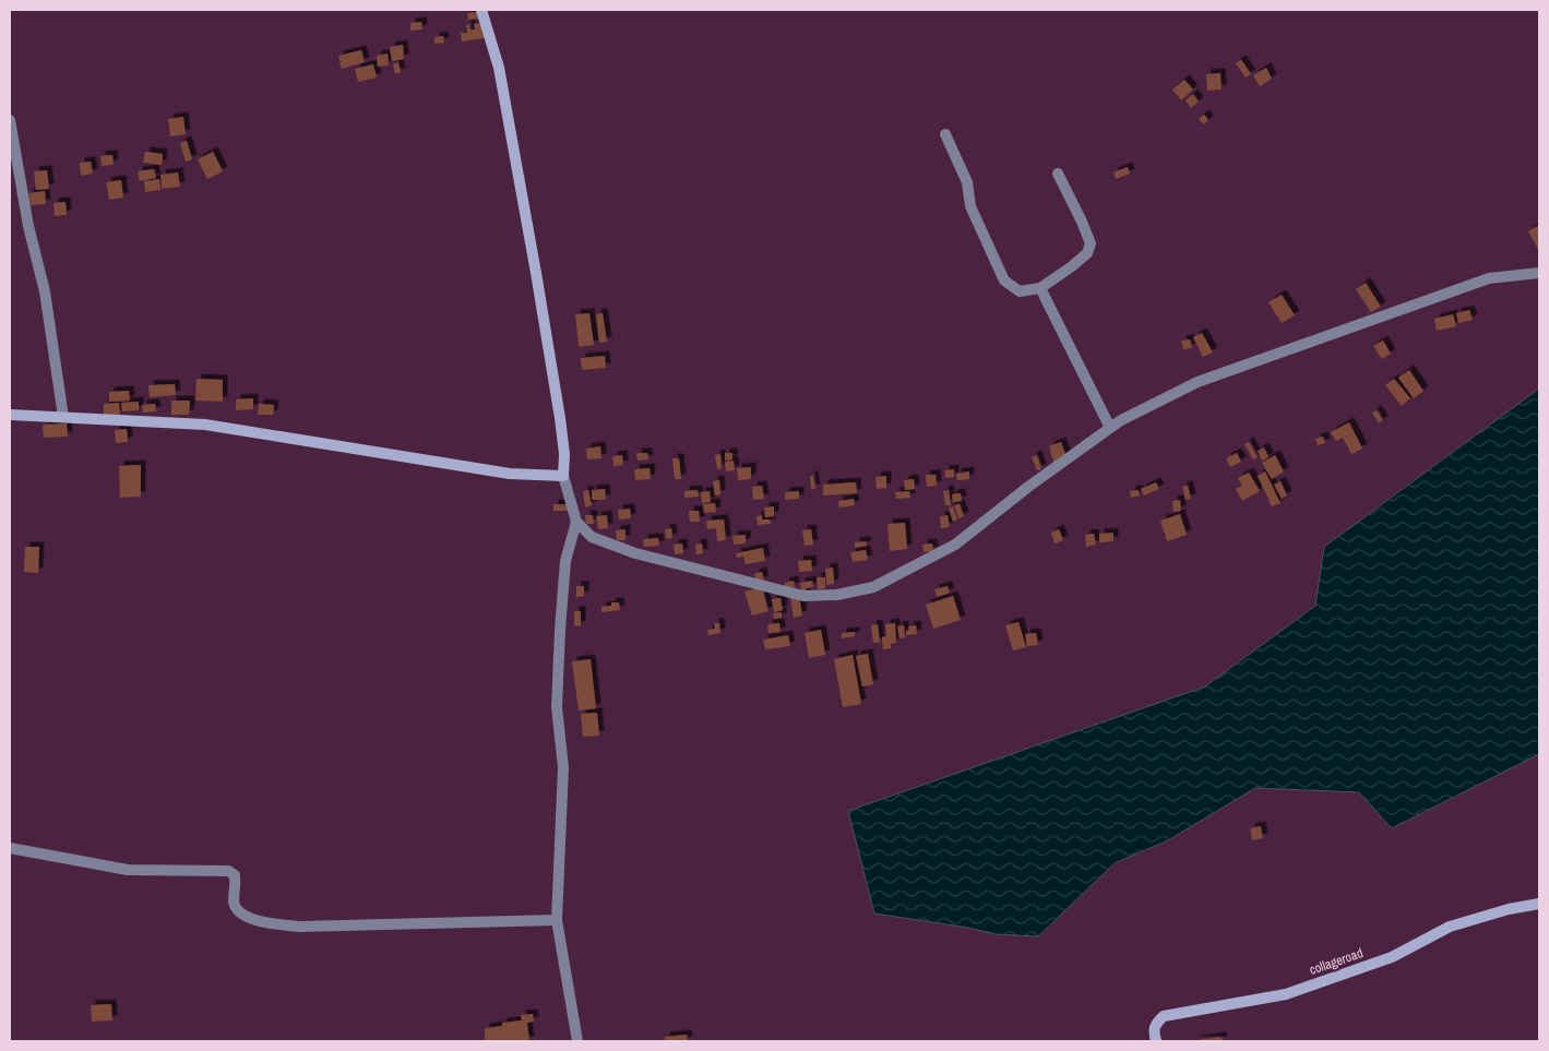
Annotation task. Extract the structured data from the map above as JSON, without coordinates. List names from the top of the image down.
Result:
{
  "streets": {
    "main road": ["collageroad"]
  }
}
